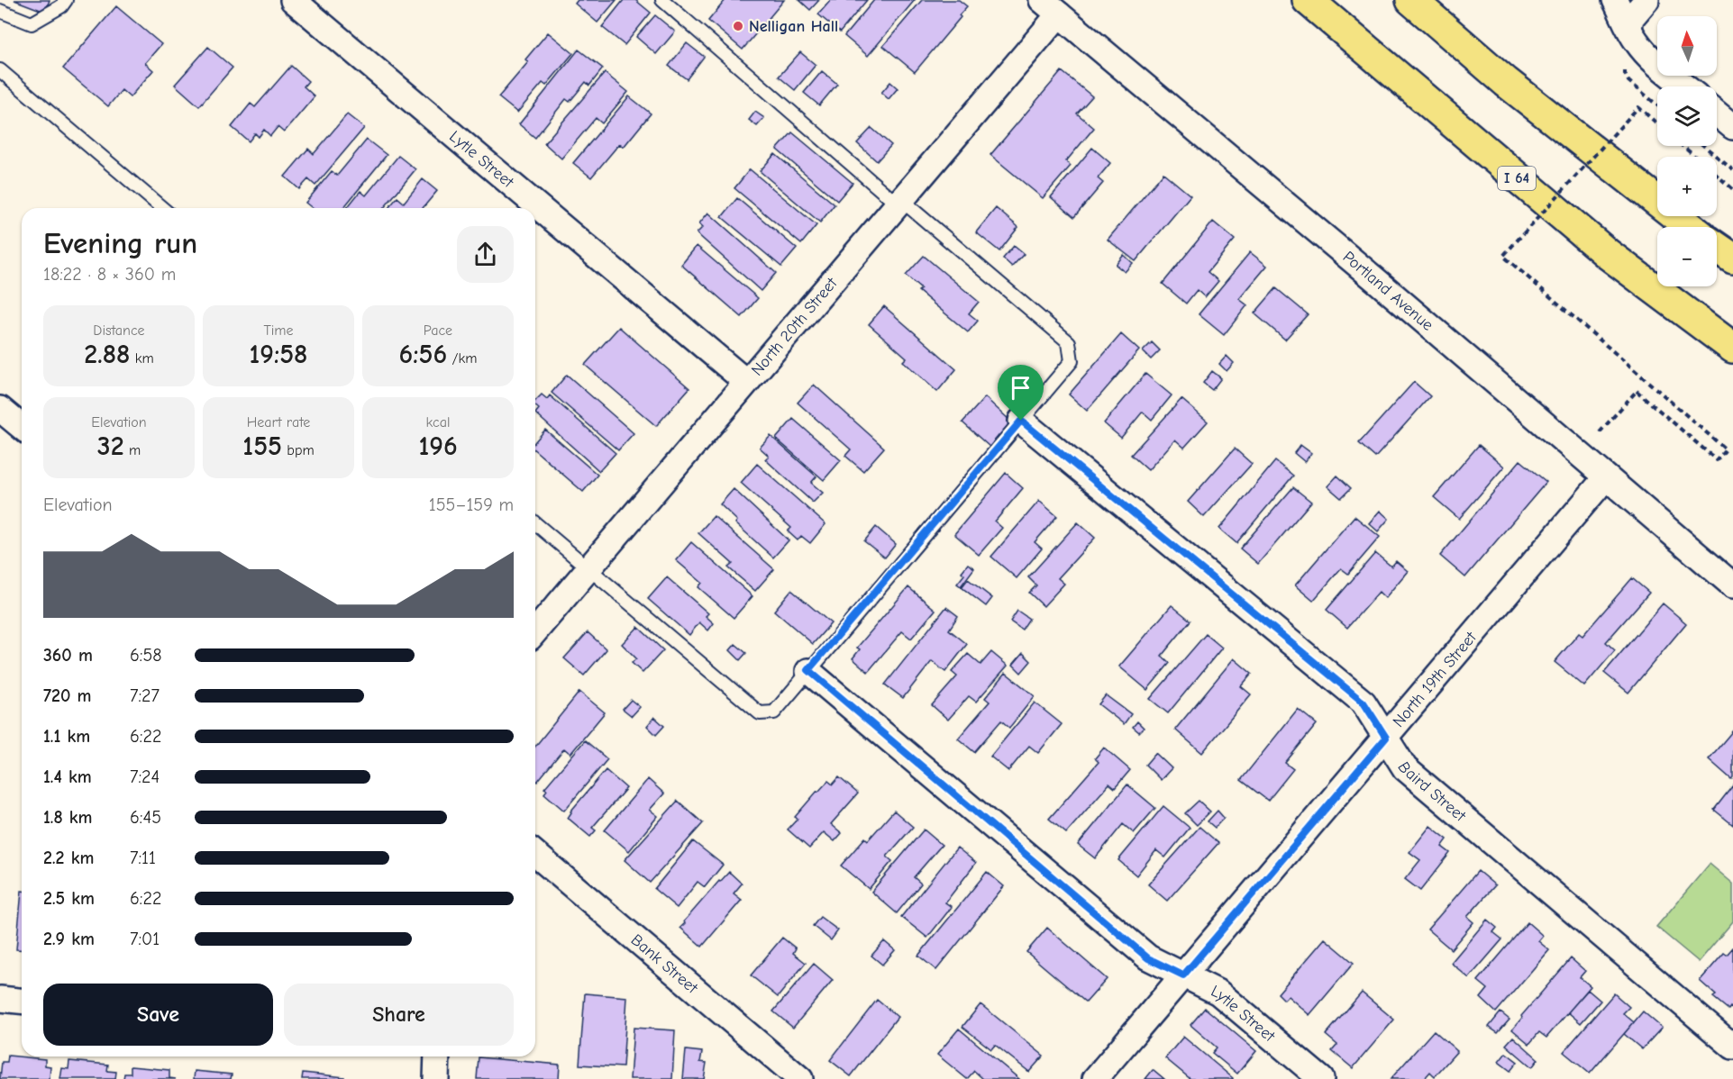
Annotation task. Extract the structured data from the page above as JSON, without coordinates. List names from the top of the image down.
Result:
{
  "streets": {
    "highway": ["I 64"],
    "street": [
      "Lytle Street",
      "Portland Avenue",
      "North 20th Street",
      "North 19th Street",
      "Baird Street",
      "Bank Street"
    ]
  },
  "crossings": [
    ["Lytle Street", "North 20th Street"],
    ["Lytle Street", "North 19th Street"],
    ["Portland Avenue", "North 20th Street"],
    ["Portland Avenue", "North 19th Street"],
    ["North 19th Street", "Baird Street"]
  ],
  "places": ["Nelligan Hall"],
  "north": "top",
  "page": {
    "map_buttons": ["+", "−"],
    "heading": ["Evening run", "18:22 · 8 × 360 m"],
    "stats": [
      ["Distance", "2.88 km"],
      ["Time", "19:58"],
      ["Pace", "6:56 /km"],
      ["Elevation", "32 m"],
      ["Heart rate", "155 bpm"],
      ["kcal", "196"]
    ],
    "chart": ["Elevation", "155–159 m"],
    "list": [
      {
        "name": "360 m",
        "note": "6:58"
      },
      {
        "name": "720 m",
        "note": "7:27"
      },
      {
        "name": "1.1 km",
        "note": "6:22"
      },
      {
        "name": "1.4 km",
        "note": "7:24"
      },
      {
        "name": "1.8 km",
        "note": "6:45"
      },
      {
        "name": "2.2 km",
        "note": "7:11"
      },
      {
        "name": "2.5 km",
        "note": "6:22"
      },
      {
        "name": "2.9 km",
        "note": "7:01"
      }
    ],
    "buttons": ["Save", "Share"]
  }
}
